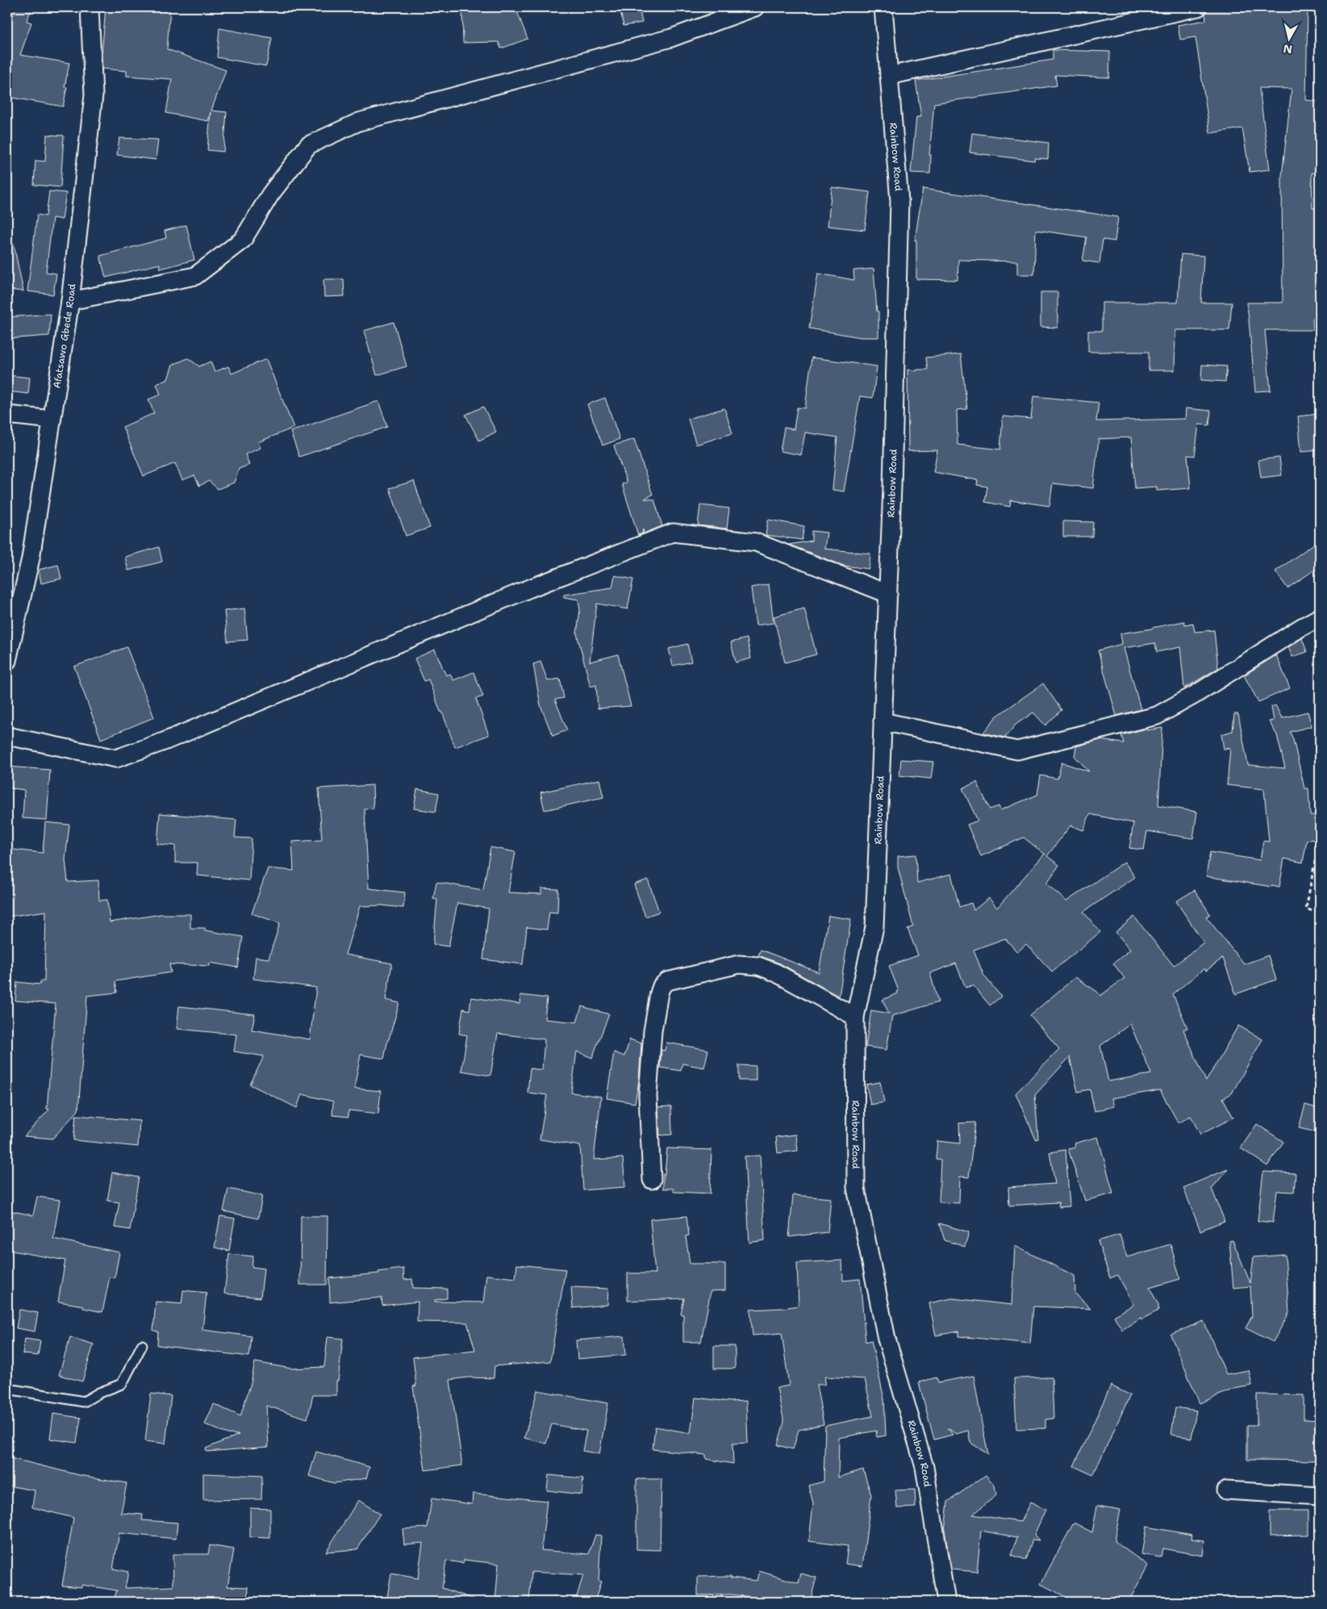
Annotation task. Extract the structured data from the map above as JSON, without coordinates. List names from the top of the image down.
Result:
{
  "streets": {
    "street": ["Rainbow Road", "Afatsawo Gbede Road"]
  },
  "north": "bottom"
}
